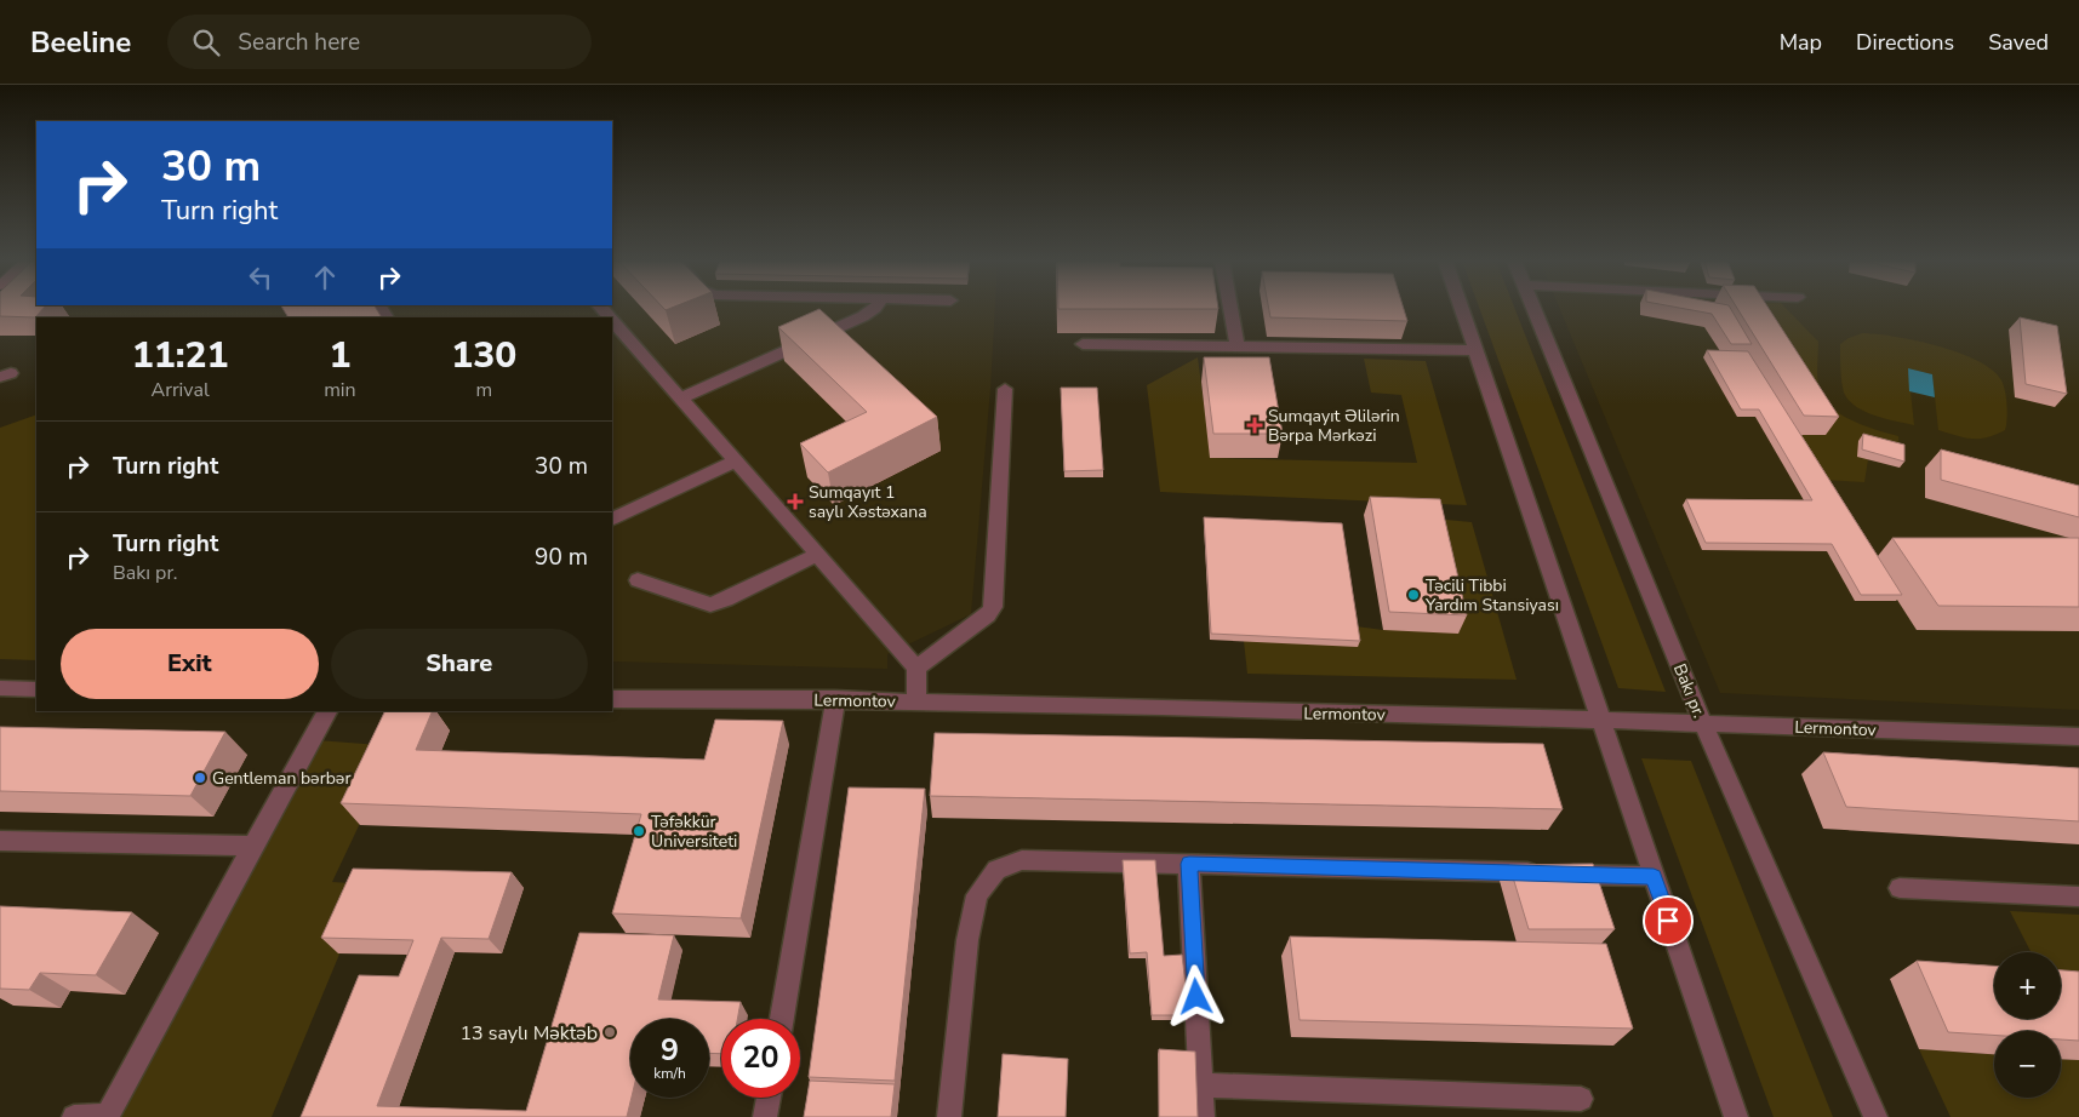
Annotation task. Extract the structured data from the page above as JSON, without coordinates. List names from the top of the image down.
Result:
{
  "streets": {
    "street": ["Bakı pr.", "Lermontov"]
  },
  "crossings": [
    ["Bakı pr.", "Lermontov"]
  ],
  "places": {
    "health": ["Sumqayıt Əlilərin Bərpa Mərkəzi", "Sumqayıt 1 saylı Xəstəxana"],
    "other": [
      "Təcili Tibbi Yardım Stansiyası",
      "Gentleman bәrbәr",
      "Təfəkkür Universiteti",
      "13 saylı Məktəb"
    ]
  },
  "page": {
    "header": "Beeline",
    "search": "Search here",
    "nav": ["Map", "Directions", "Saved"],
    "turn": ["30 m", "Turn right"],
    "eta": [
      "11:21",
      "Arrival",
      "1",
      "min",
      "130",
      "m"
    ],
    "list": [
      {
        "name": "Turn right",
        "value": "30 m"
      },
      {
        "name": "Turn right",
        "note": "Bakı pr.",
        "value": "90 m"
      }
    ],
    "buttons": ["Exit", "Share"],
    "map_buttons": ["+", "−"],
    "speed": "9 km/h",
    "limit": "20"
  }
}
